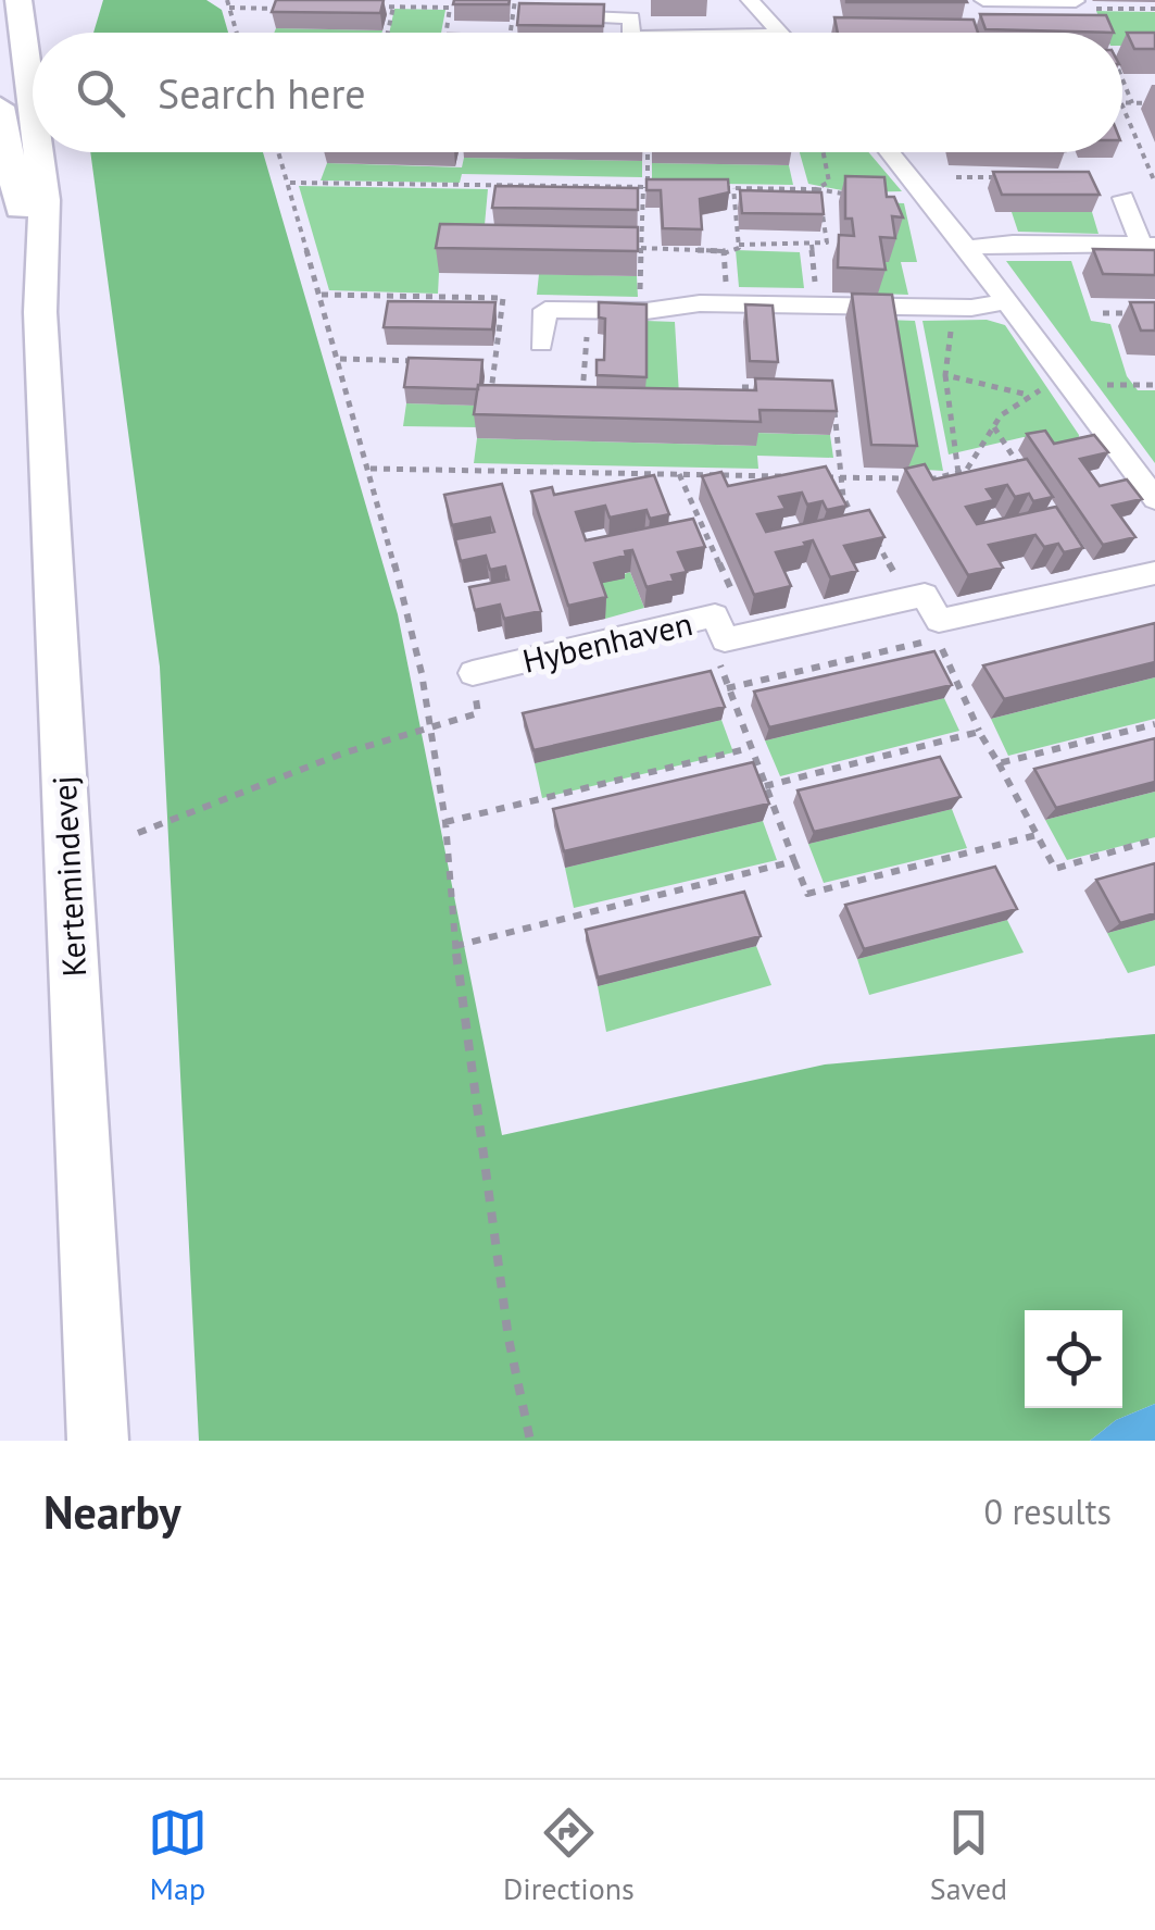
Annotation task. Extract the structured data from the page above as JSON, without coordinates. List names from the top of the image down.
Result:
{
  "streets": {
    "main road": ["Kertemindevej"],
    "street": ["Hybenhaven"]
  },
  "page": {
    "search": "Search here",
    "heading": ["Nearby", "0 results"],
    "nav": ["Map", "Directions", "Saved"]
  }
}
